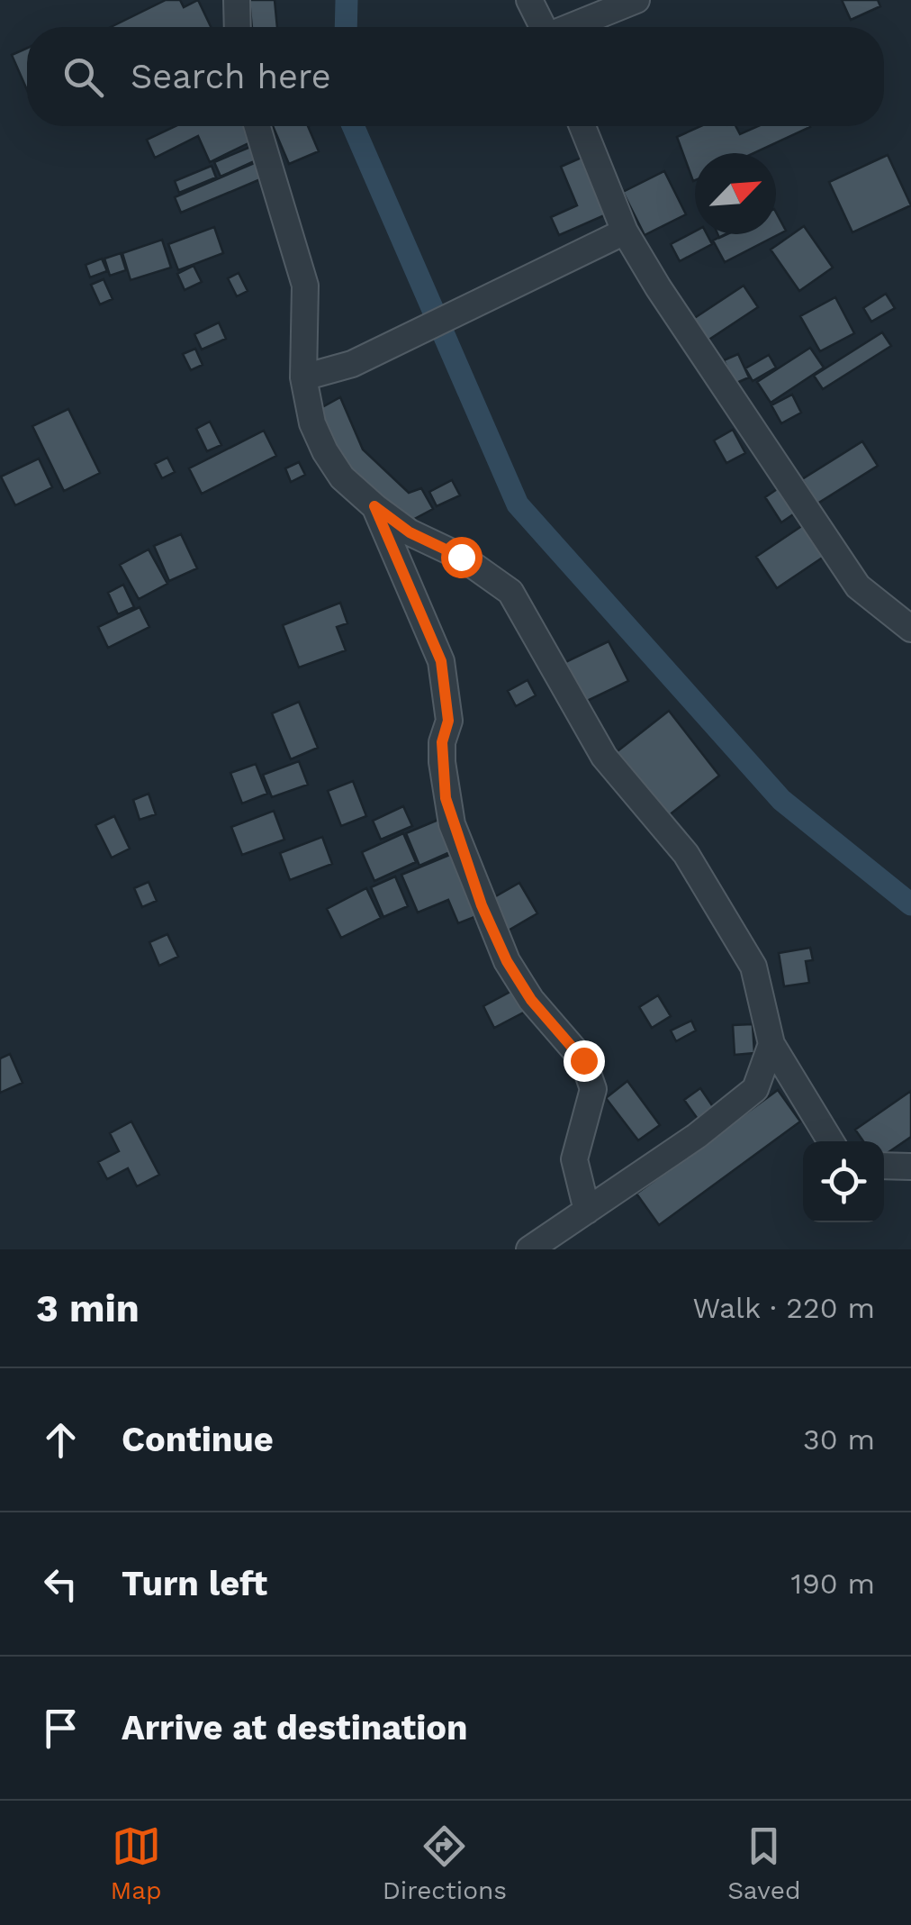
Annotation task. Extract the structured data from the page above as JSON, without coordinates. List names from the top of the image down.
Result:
{
  "north": "top right",
  "page": {
    "search": "Search here",
    "heading": ["3 min", "Walk · 220 m"],
    "list": [
      ["Continue", "30 m"],
      ["Turn left", "190 m"],
      "Arrive at destination"
    ],
    "nav": ["Map", "Directions", "Saved"]
  }
}
